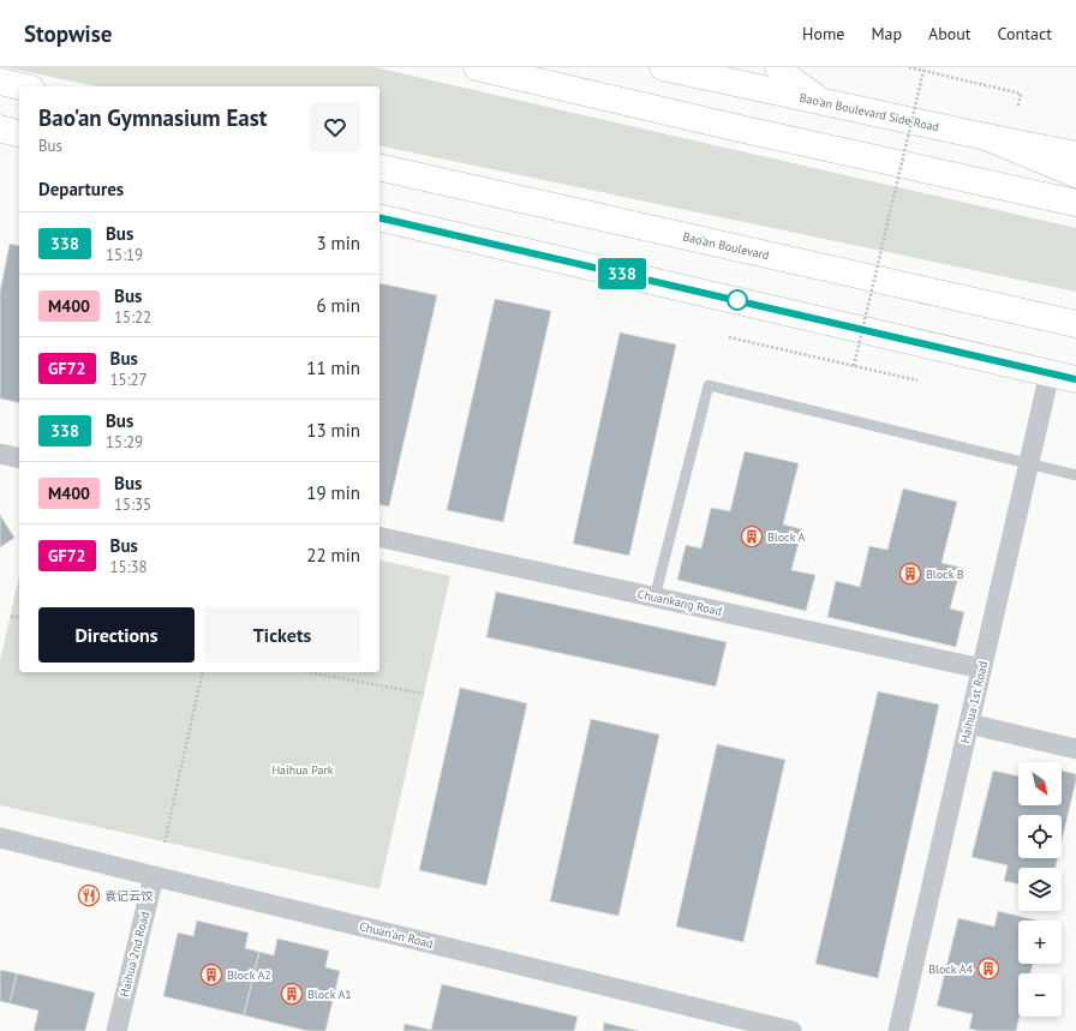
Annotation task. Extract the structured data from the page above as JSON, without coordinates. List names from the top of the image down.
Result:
{
  "streets": {
    "main road": ["Bao'an Boulevard Side Road", "Bao'an Boulevard"],
    "street": [
      "Chuankang Road",
      "Haihua 1st Road",
      "Chuan’an Road",
      "Haihua 2nd Road"
    ]
  },
  "crossings": [
    ["Chuankang Road", "Haihua 1st Road"],
    ["Chuan’an Road", "Haihua 2nd Road"]
  ],
  "parks": ["Haihua Park"],
  "places": {
    "building": [
      "Block A",
      "Block B",
      "Block A4",
      "Block A2",
      "Block A1"
    ],
    "restaurant": ["袁记云饺"]
  },
  "lines": ["bus line 338"],
  "north": "bottom right",
  "page": {
    "header": "Stopwise",
    "nav": [
      "Home",
      "Map",
      "About",
      "Contact"
    ],
    "on_map": "338",
    "heading": [
      ["Bao'an Gymnasium East", "Bus"],
      "Departures"
    ],
    "list": [
      {
        "mark": "338",
        "name": "Bus",
        "note": "15:19",
        "value": "3 min"
      },
      {
        "mark": "M400",
        "name": "Bus",
        "note": "15:22",
        "value": "6 min"
      },
      {
        "mark": "GF72",
        "name": "Bus",
        "note": "15:27",
        "value": "11 min"
      },
      {
        "mark": "338",
        "name": "Bus",
        "note": "15:29",
        "value": "13 min"
      },
      {
        "mark": "M400",
        "name": "Bus",
        "note": "15:35",
        "value": "19 min"
      },
      {
        "mark": "GF72",
        "name": "Bus",
        "note": "15:38",
        "value": "22 min"
      }
    ],
    "buttons": ["Directions", "Tickets"],
    "map_buttons": ["+", "−"]
  }
}
